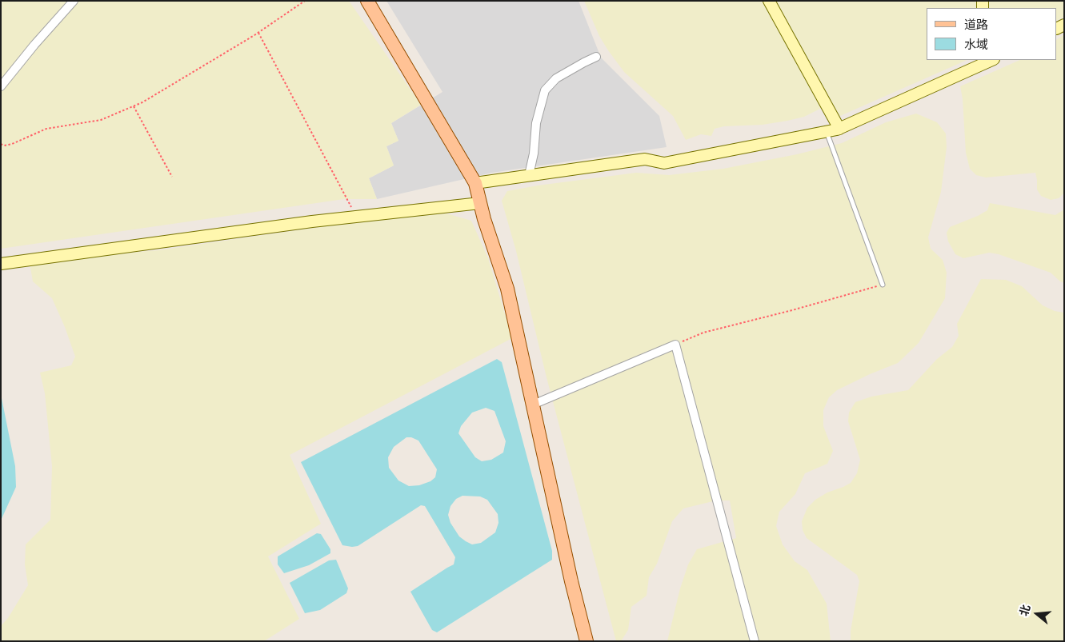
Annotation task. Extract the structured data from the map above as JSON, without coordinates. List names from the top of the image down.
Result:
{
  "legend": ["道路", "水域"],
  "north": "left"
}
